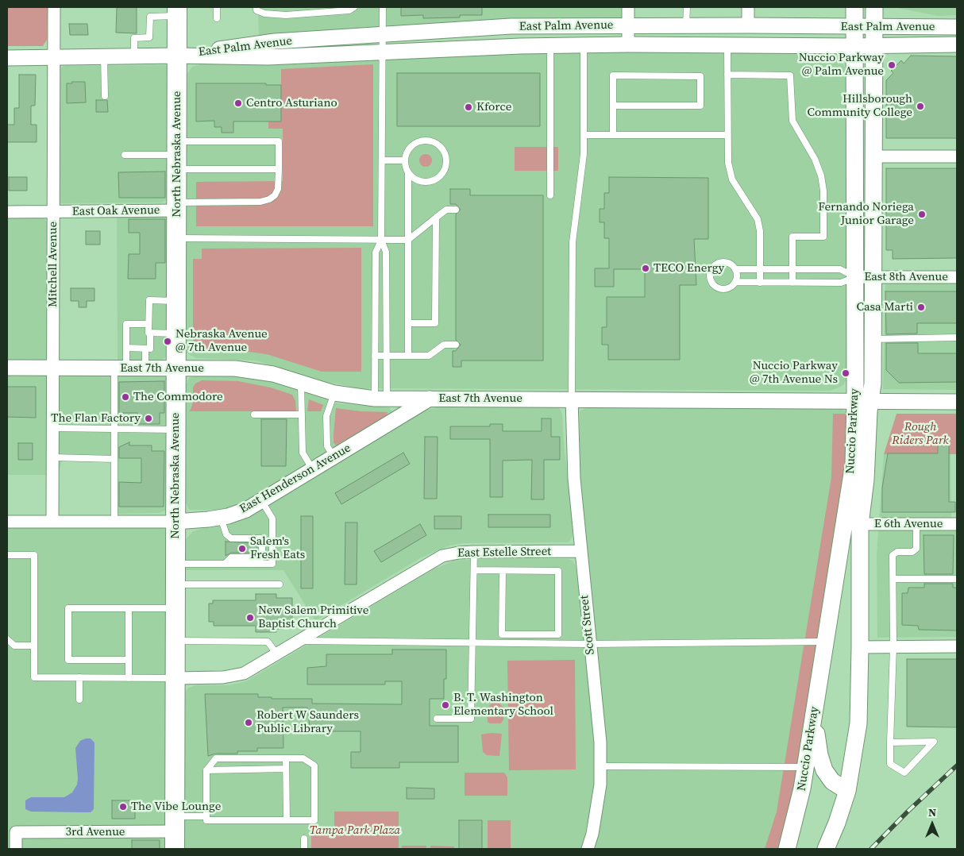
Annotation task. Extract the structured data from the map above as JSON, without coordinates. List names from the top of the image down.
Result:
{
  "streets": {
    "main road": ["North Nebraska Avenue", "Nuccio Parkway"],
    "street": [
      "East Palm Avenue",
      "East Oak Avenue",
      "Mitchell Avenue",
      "East 8th Avenue",
      "East 7th Avenue",
      "East Henderson Avenue",
      "E 6th Avenue",
      "East Estelle Street",
      "Scott Street",
      "3rd Avenue"
    ]
  },
  "crossings": [
    ["East Palm Avenue", "North Nebraska Avenue"],
    ["East Palm Avenue", "Mitchell Avenue"],
    ["East Palm Avenue", "Nuccio Parkway"],
    ["North Nebraska Avenue", "East Oak Avenue"],
    ["North Nebraska Avenue", "East 7th Avenue"],
    ["North Nebraska Avenue", "East Henderson Avenue"],
    ["North Nebraska Avenue", "East Estelle Street"],
    ["North Nebraska Avenue", "3rd Avenue"],
    ["East Oak Avenue", "Mitchell Avenue"],
    ["Mitchell Avenue", "East 7th Avenue"],
    ["Mitchell Avenue", "East Henderson Avenue"],
    ["East 8th Avenue", "Nuccio Parkway"],
    ["East 7th Avenue", "Nuccio Parkway"],
    ["East 7th Avenue", "East Henderson Avenue"],
    ["East 7th Avenue", "Scott Street"],
    ["Nuccio Parkway", "E 6th Avenue"],
    ["East Estelle Street", "Scott Street"]
  ],
  "parks": ["Rough Riders Park", "Tampa Park Plaza"],
  "places": [
    "Nuccio Parkway @ Palm Avenue",
    "Centro Asturiano",
    "Hillsborough Community College",
    "Kforce",
    "Fernando Noriega Junior Garage",
    "TECO Energy",
    "Casa Marti",
    "Nebraska Avenue @ 7th Avenue",
    "Nuccio Parkway @ 7th Avenue Ns",
    "The Commodore",
    "The Flan Factory",
    "Salem's Fresh Eats",
    "New Salem Primitive Baptist Church",
    "B. T. Washington Elementary School",
    "Robert W Saunders Public Library",
    "The Vibe Lounge"
  ],
  "north": "top"
}
